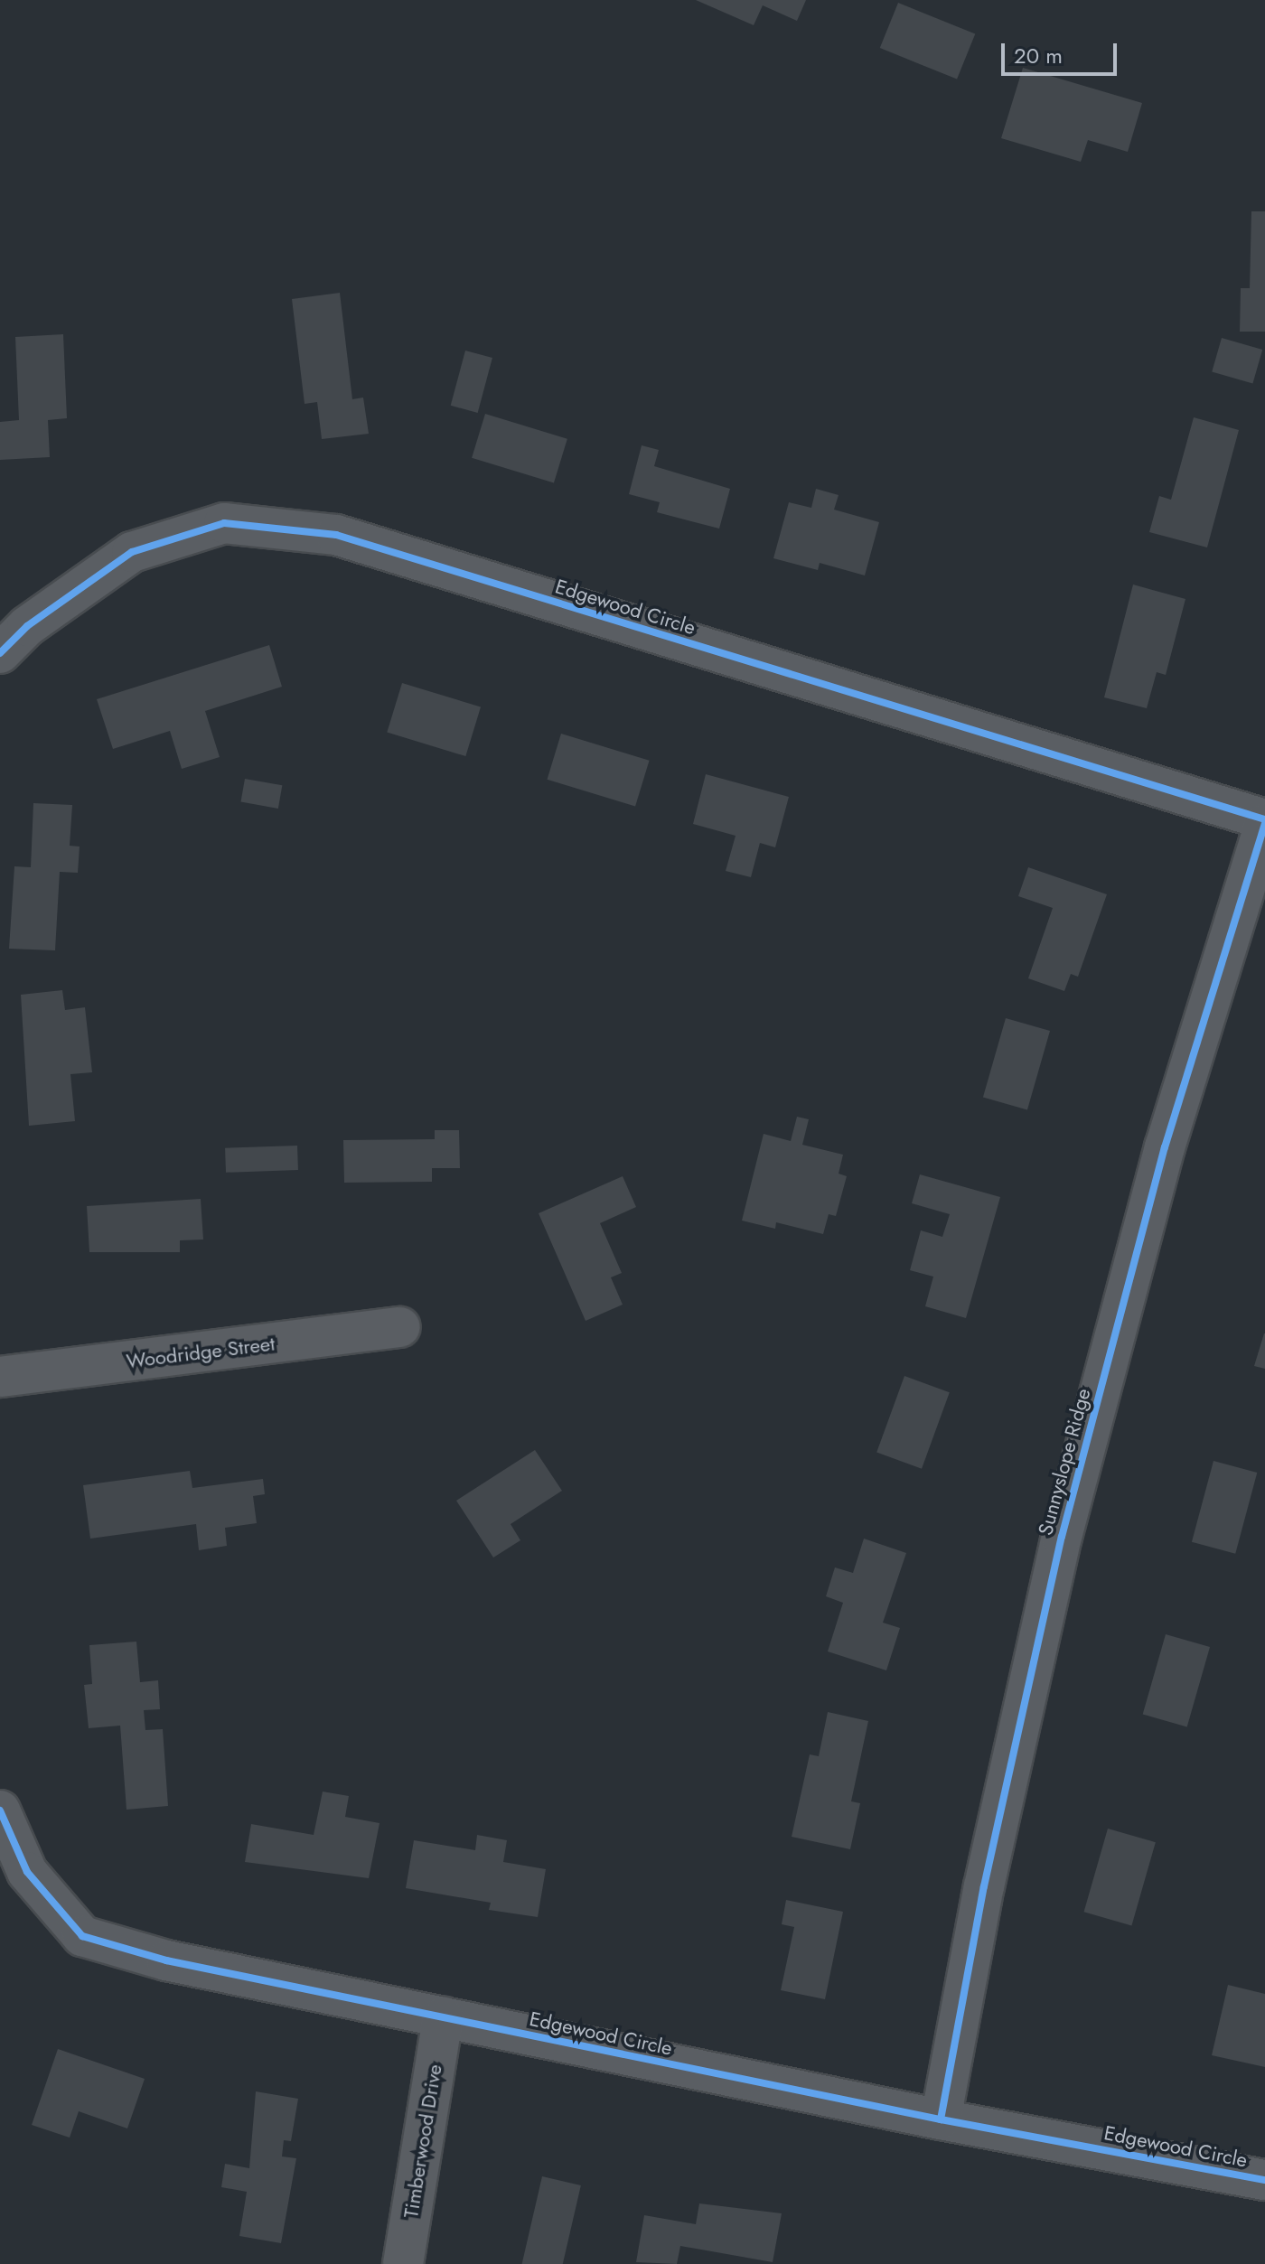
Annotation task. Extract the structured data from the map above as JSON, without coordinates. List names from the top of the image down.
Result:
{
  "streets": {
    "street": [
      "Edgewood Circle",
      "Woodridge Street",
      "Sunnyslope Ridge",
      "Timberwood Drive"
    ]
  },
  "crossings": [
    ["Edgewood Circle", "Sunnyslope Ridge"],
    ["Edgewood Circle", "Timberwood Drive"]
  ],
  "scale_bar": "20 m"
}
